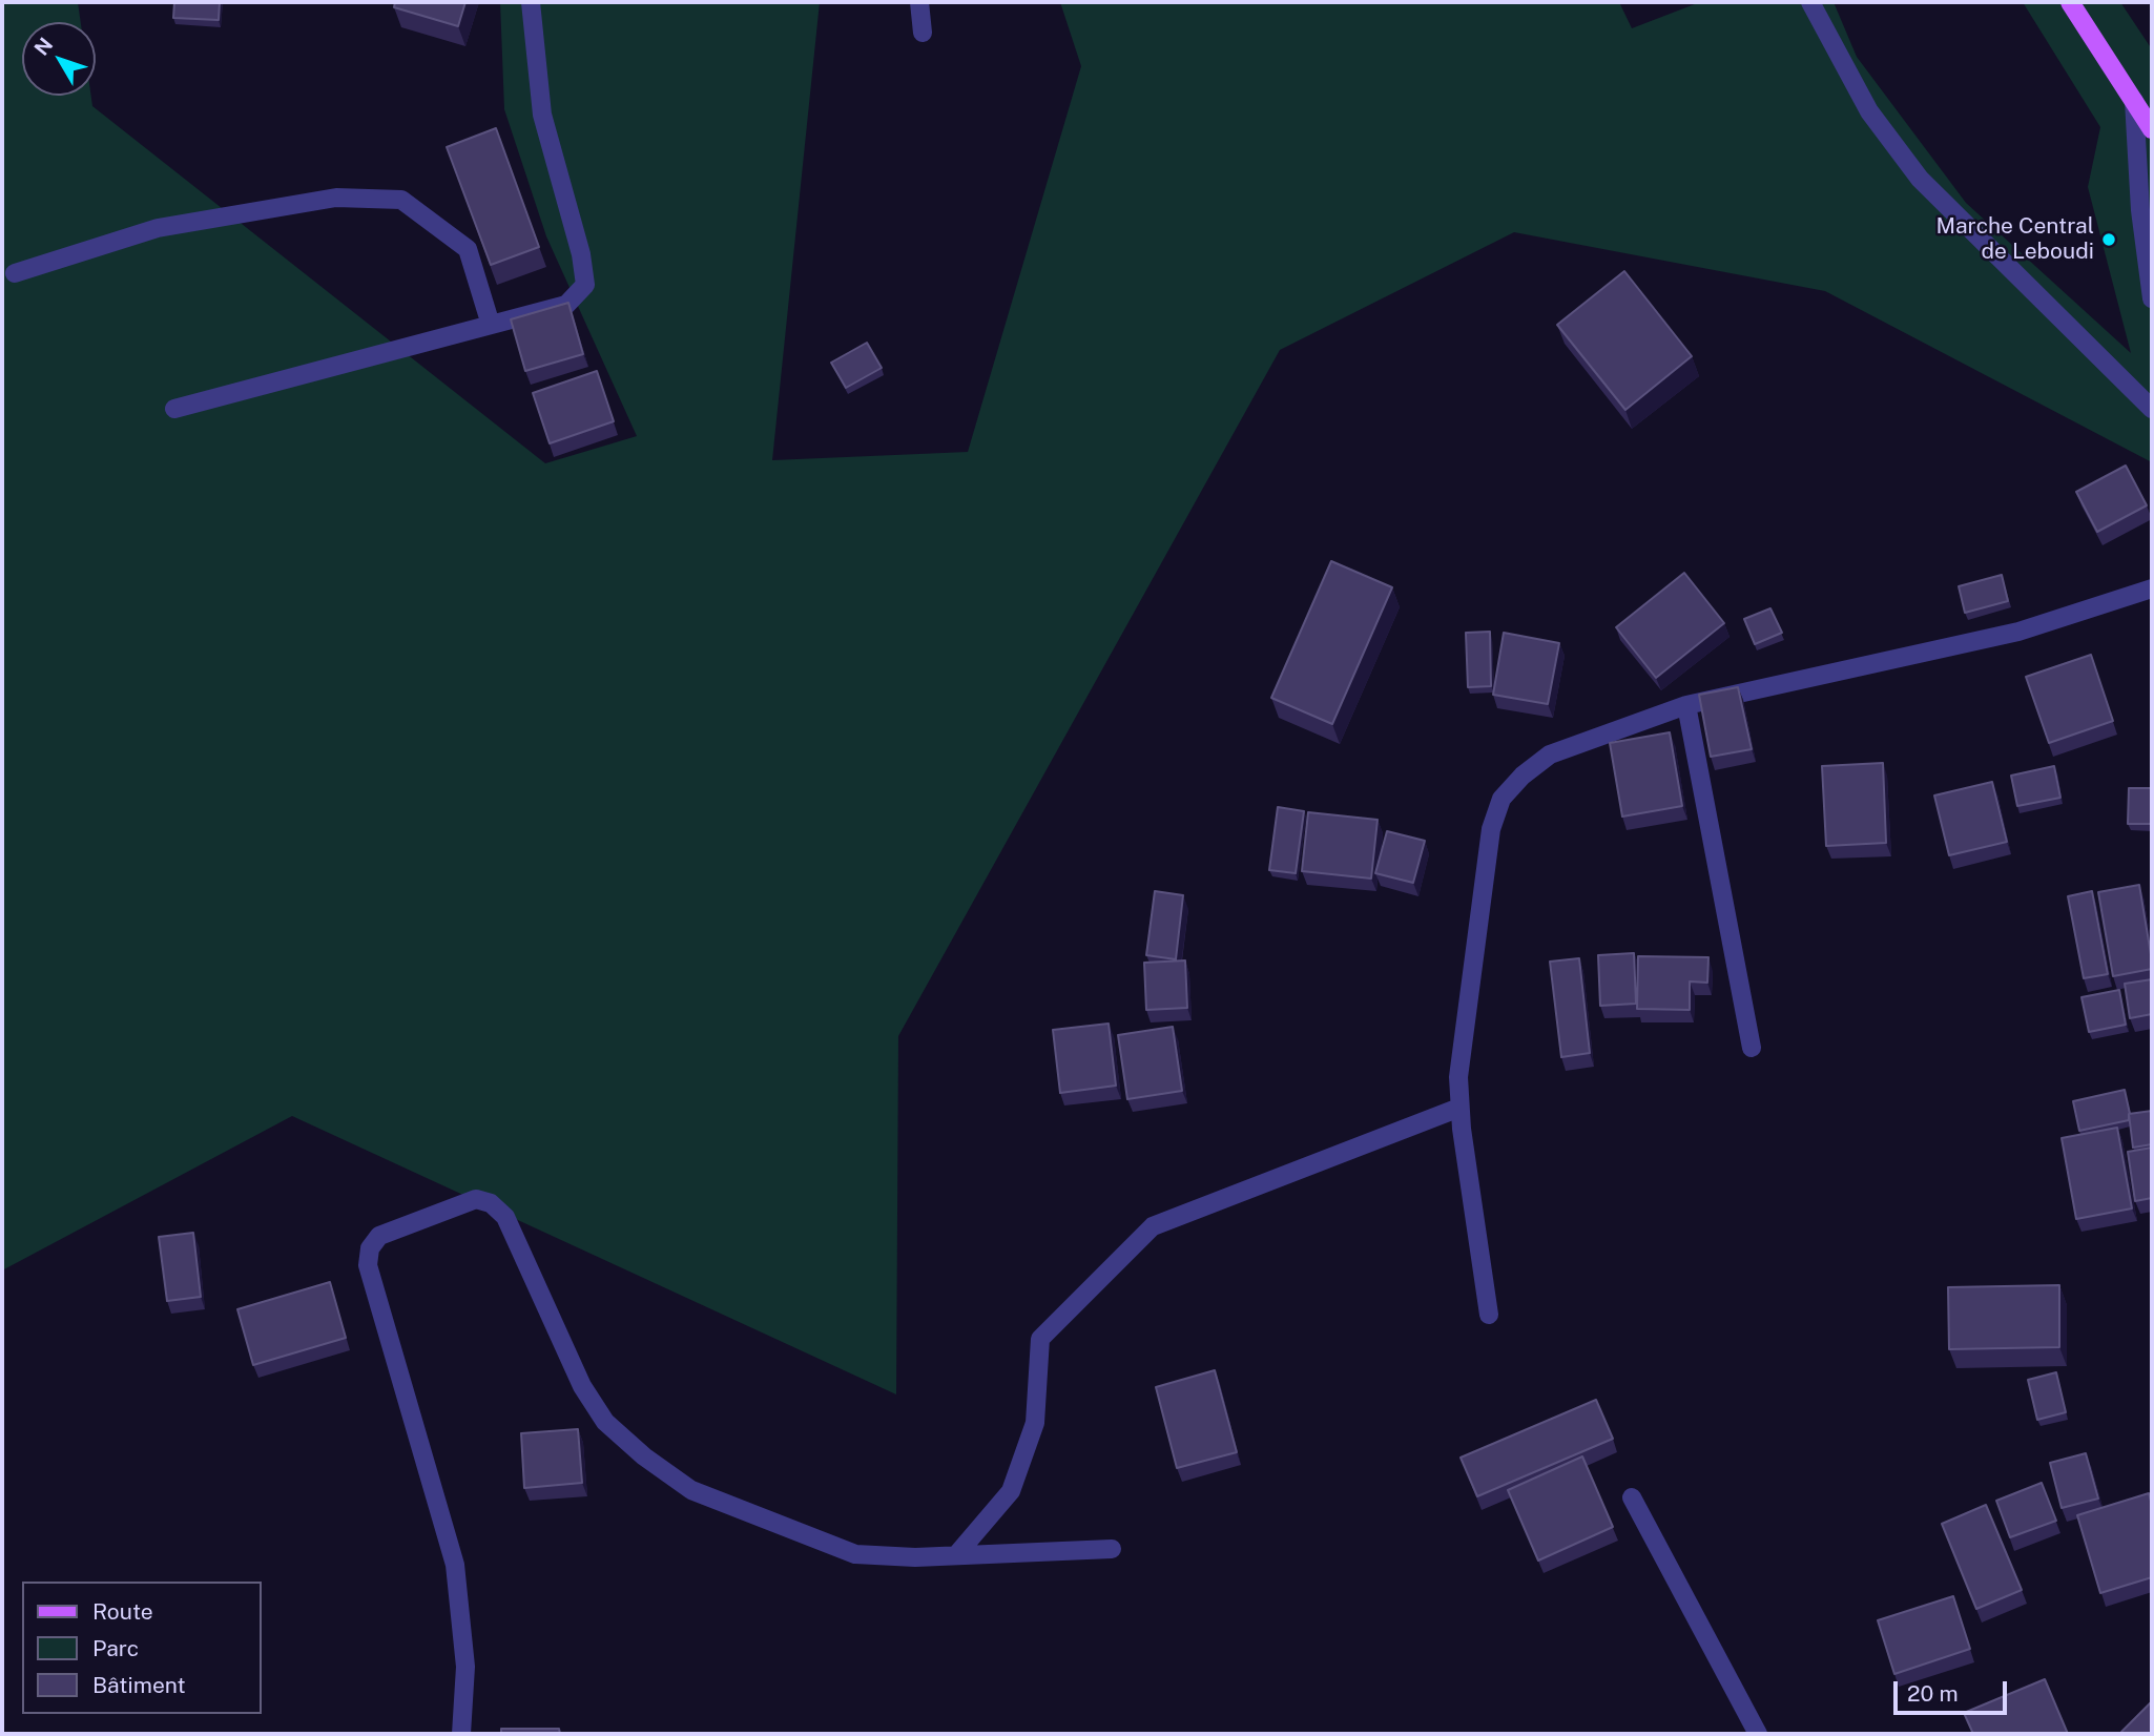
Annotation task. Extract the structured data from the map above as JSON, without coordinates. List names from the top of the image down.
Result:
{
  "places": ["Marche Central de Leboudi"],
  "legend": ["Route", "Parc", "Bâtiment"],
  "scale_bar": "20 m",
  "north": "top left"
}
